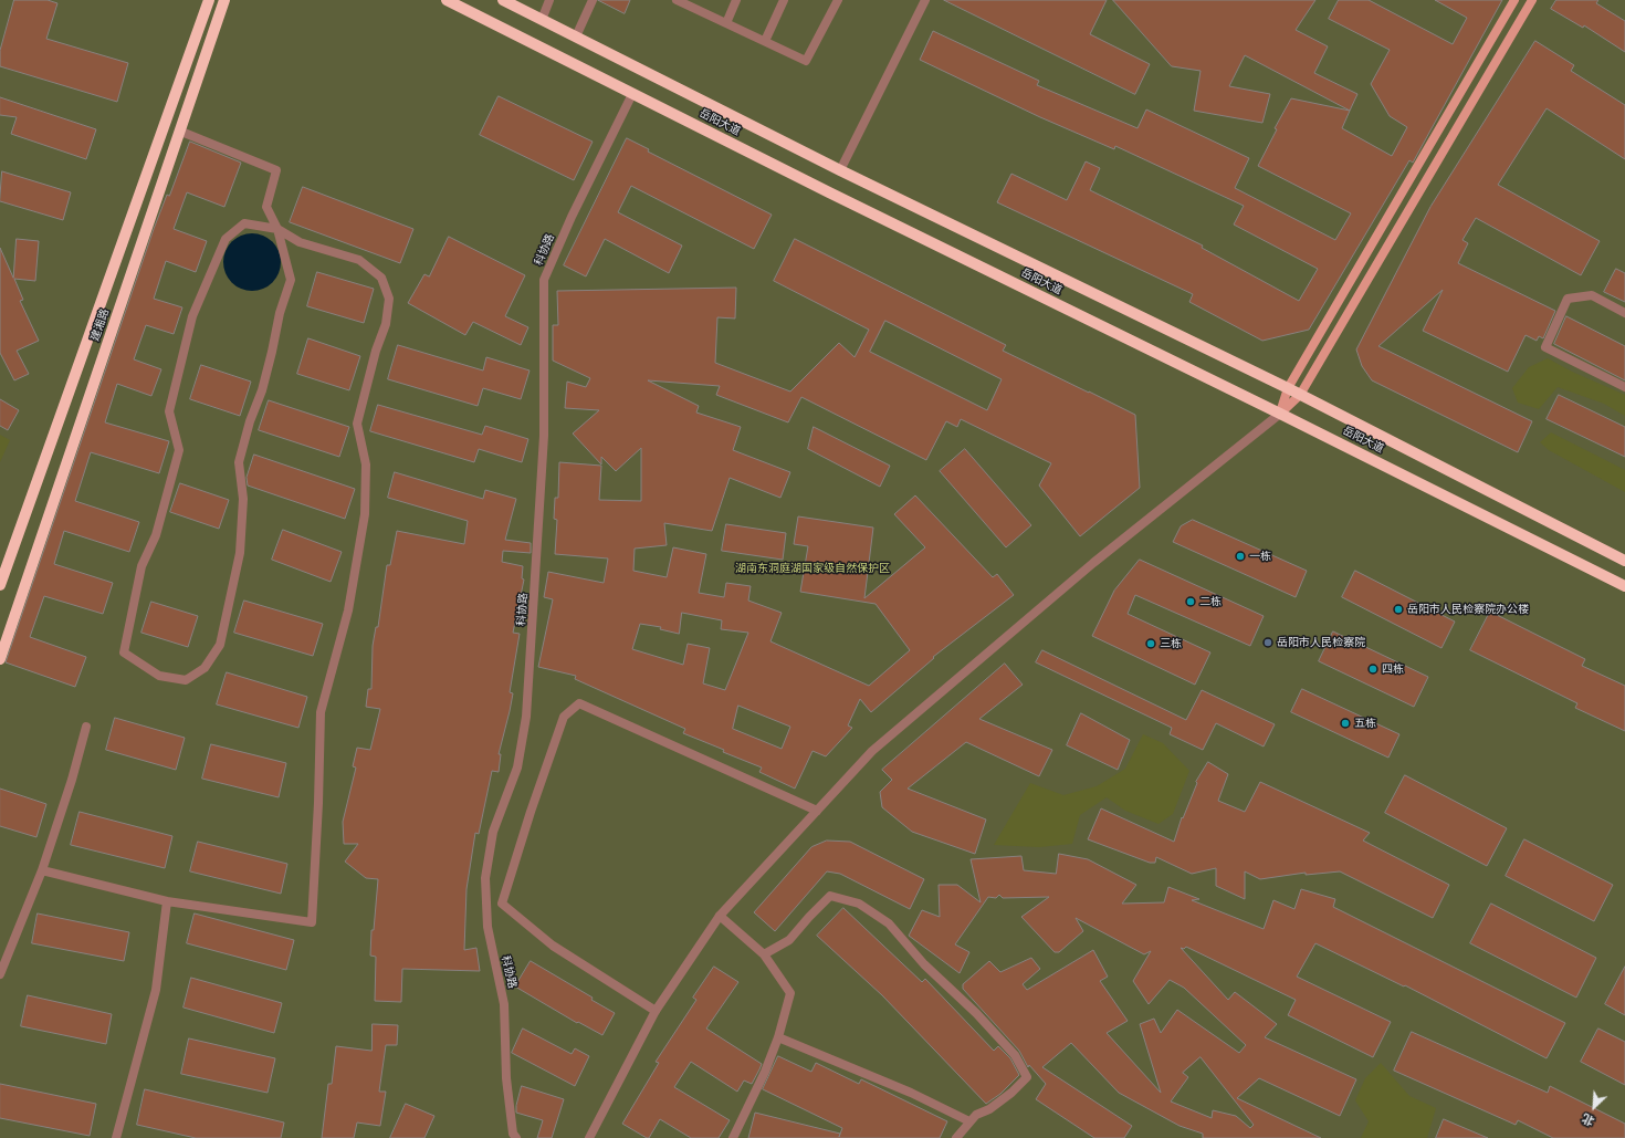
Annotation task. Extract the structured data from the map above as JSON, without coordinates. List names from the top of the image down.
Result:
{
  "streets": {
    "main road": ["岳阳大道", "建湘路"],
    "street": ["科协路"]
  },
  "crossings": [
    ["岳阳大道", "科协路"]
  ],
  "parks": ["湖南东洞庭湖国家级自然保护区"],
  "places": [
    "一栋",
    "二栋",
    "岳阳市人民检察院办公楼",
    "岳阳市人民检察院",
    "三栋",
    "四栋",
    "五栋"
  ],
  "north": "bottom left"
}
